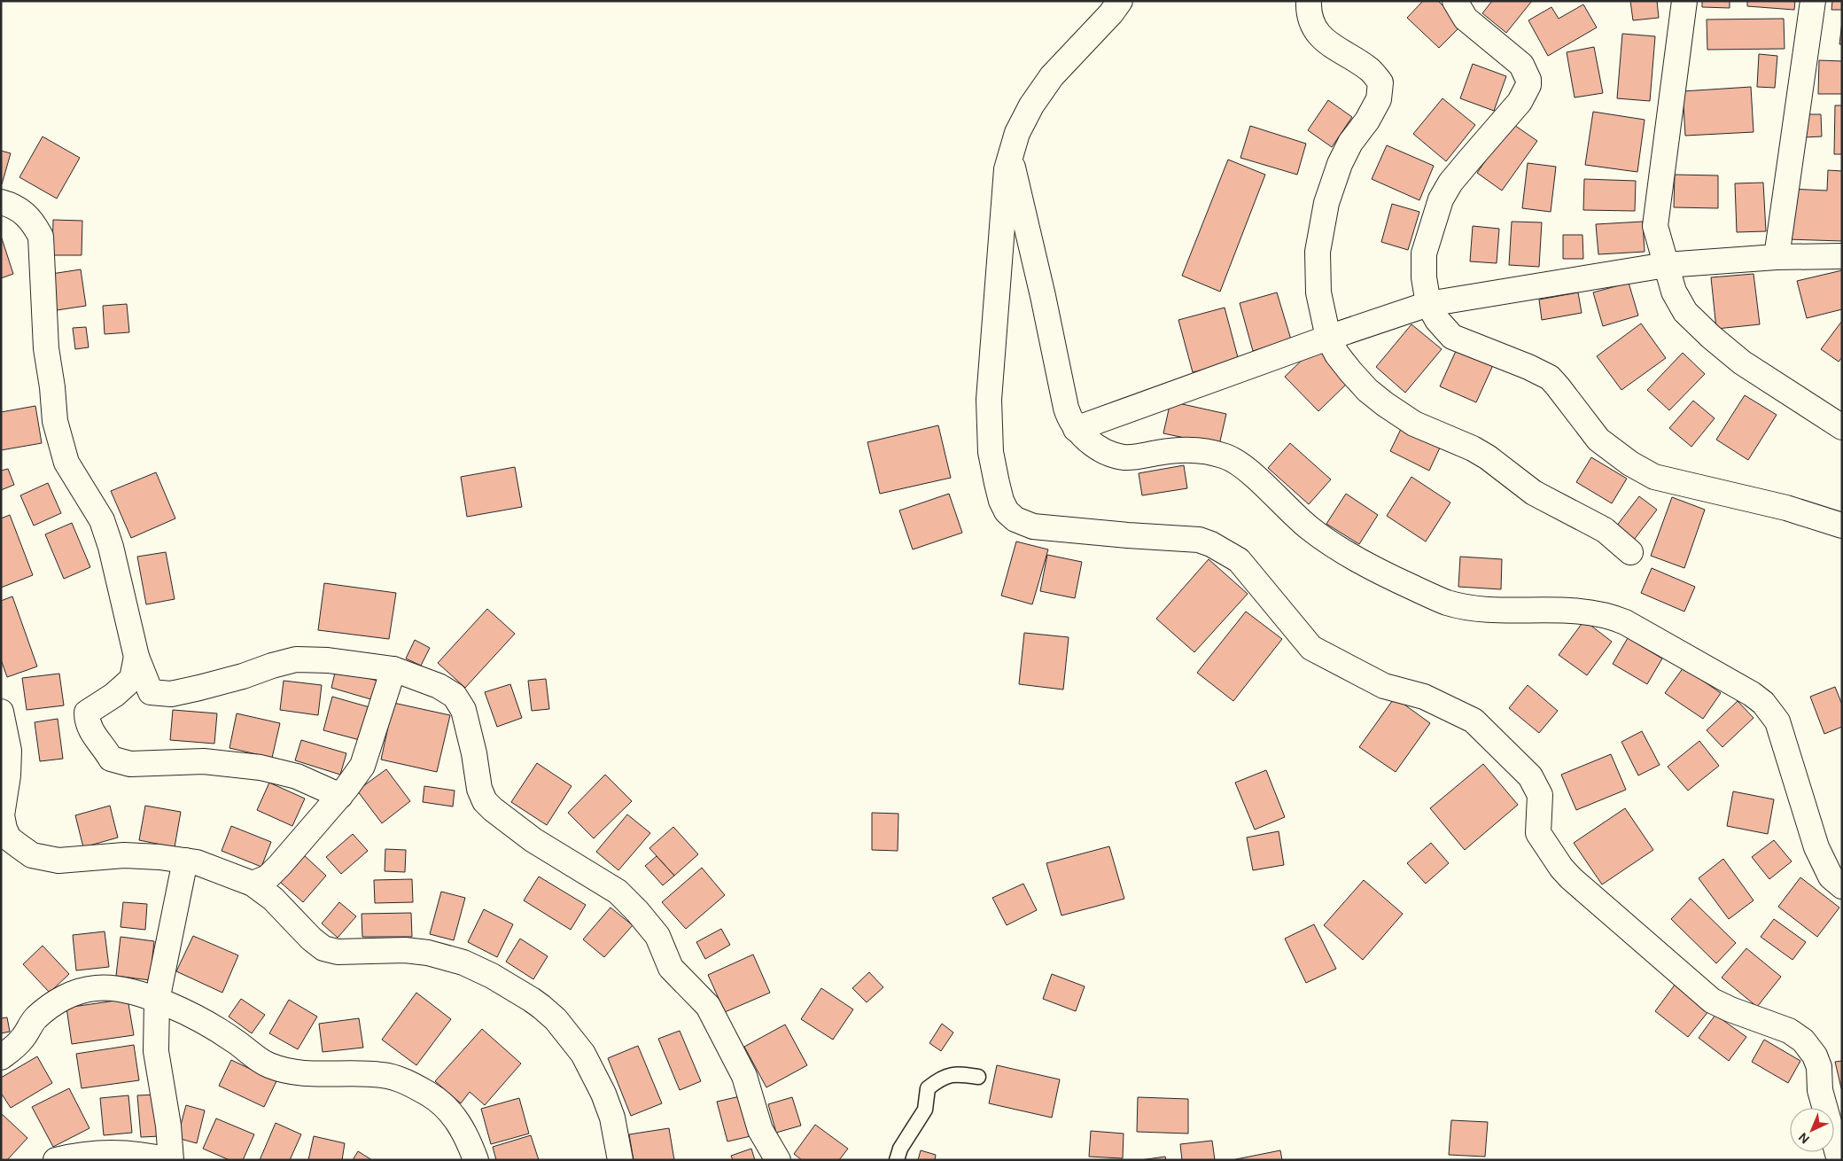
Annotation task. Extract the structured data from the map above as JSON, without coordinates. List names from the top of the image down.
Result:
{
  "north": "bottom left"
}
